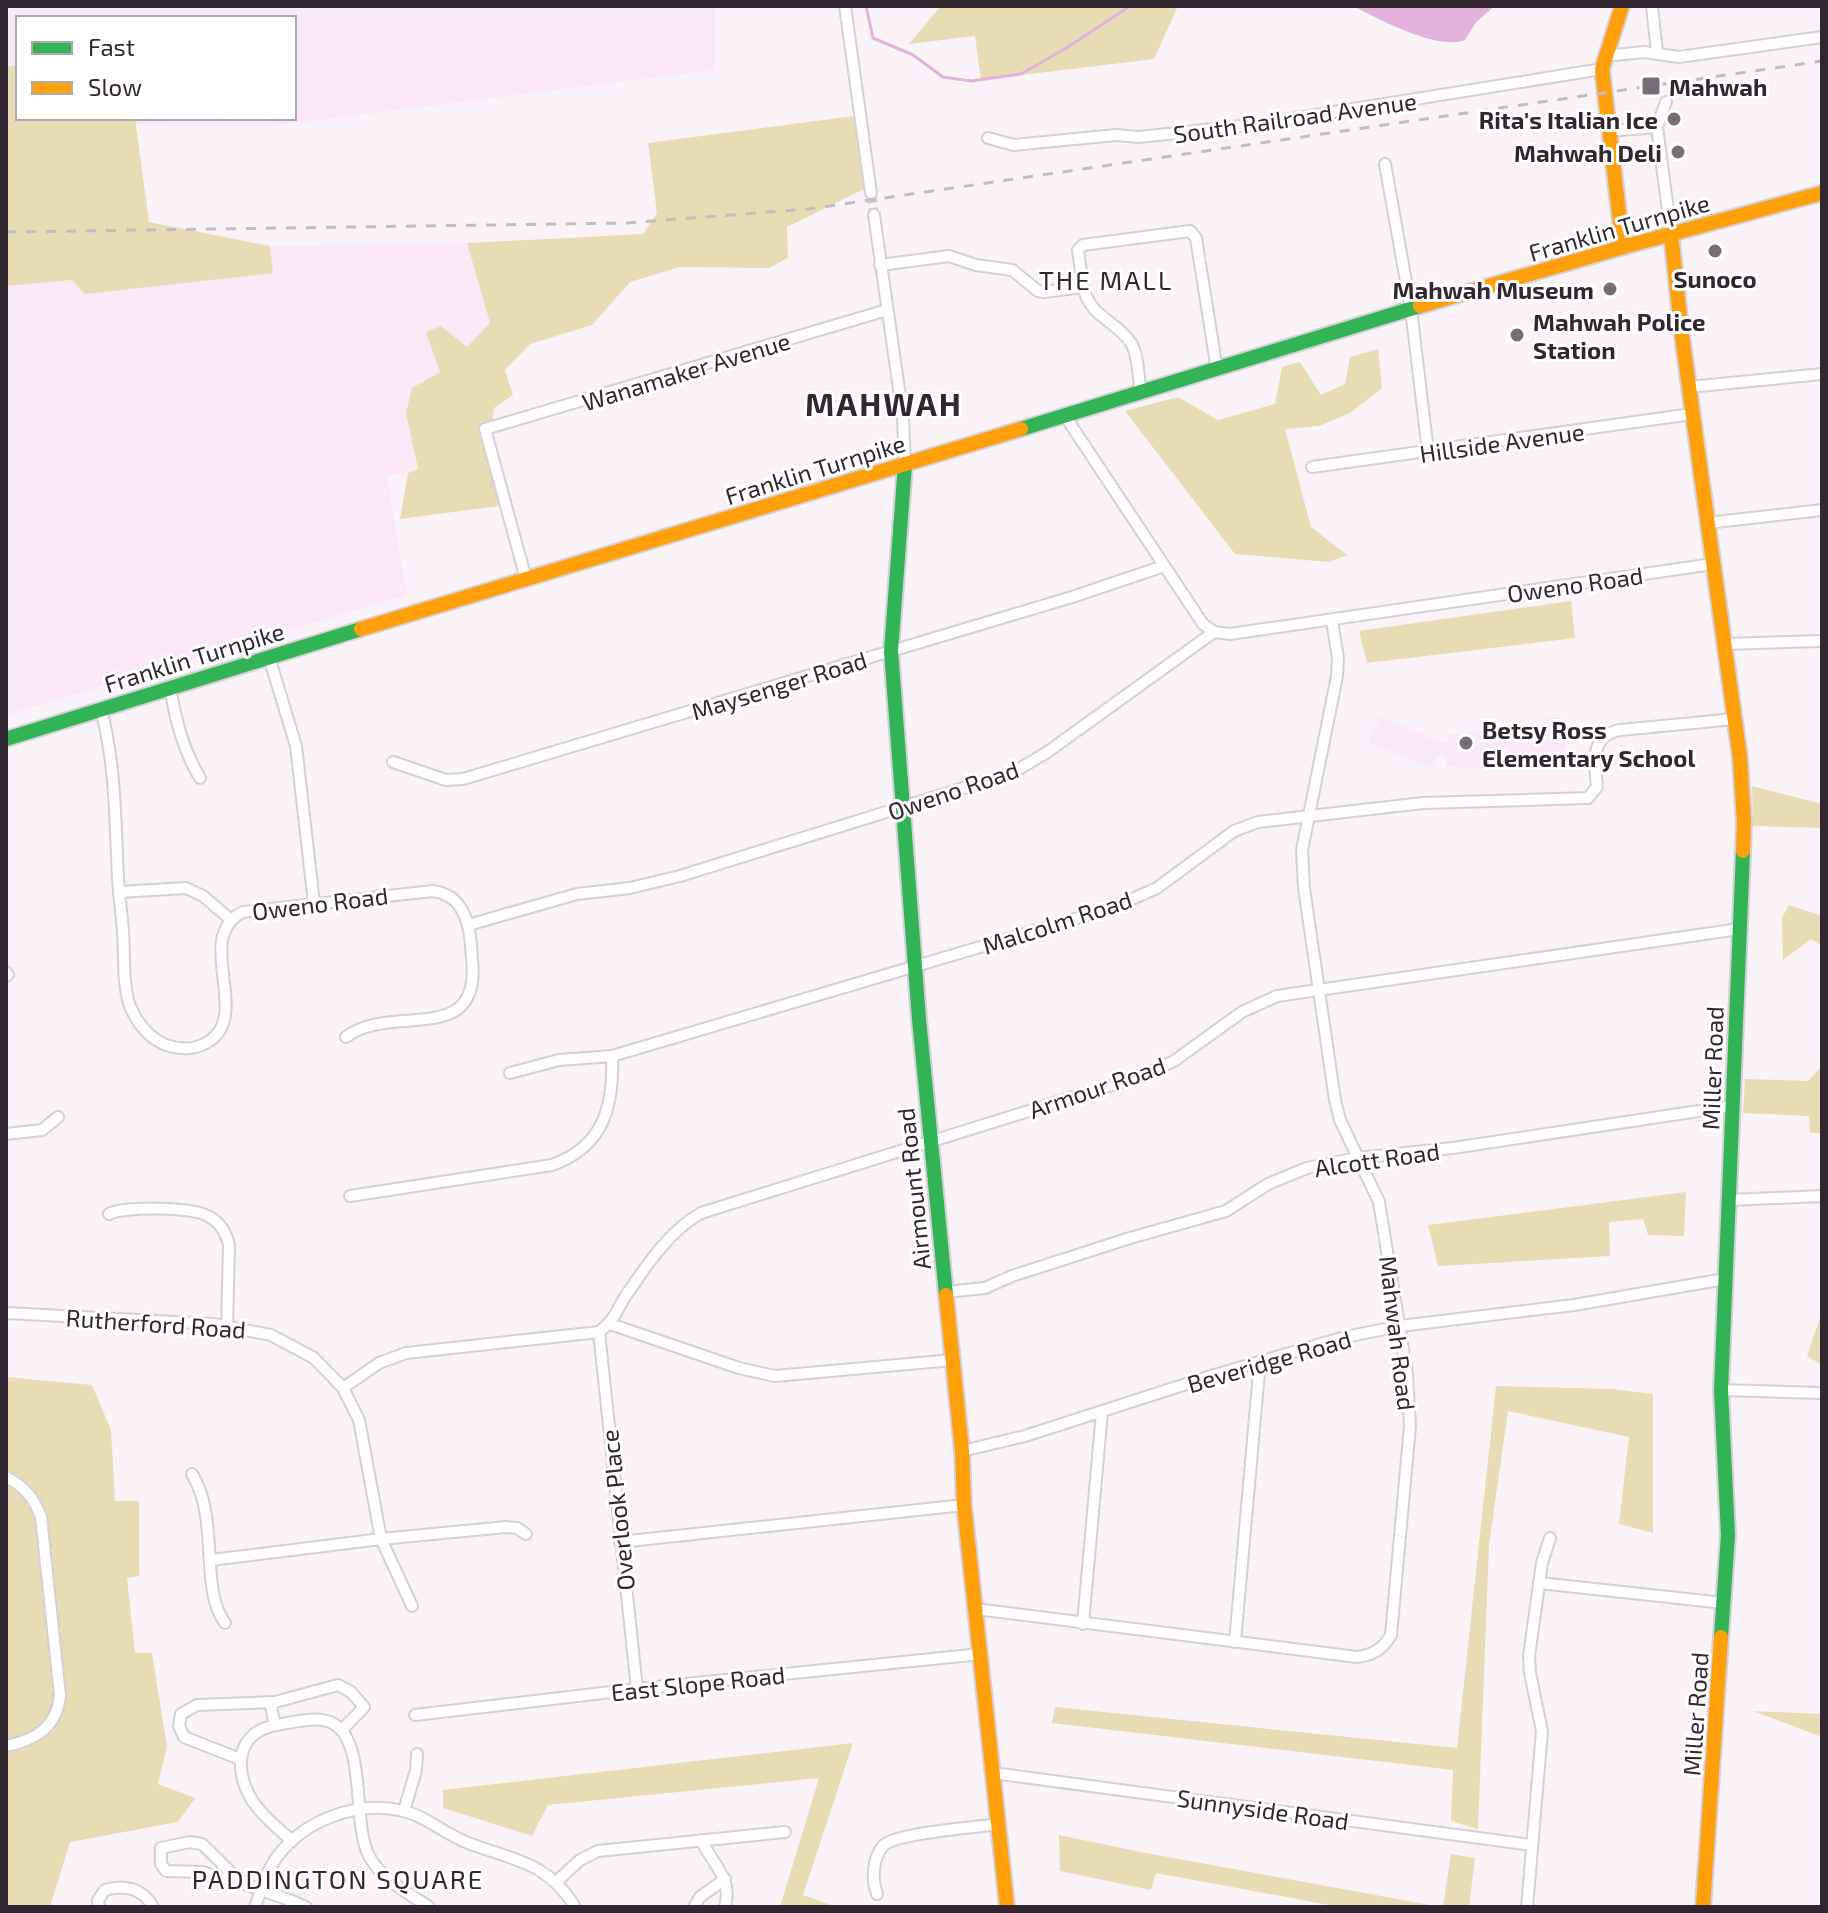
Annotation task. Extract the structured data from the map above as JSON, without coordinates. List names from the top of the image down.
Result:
{
  "streets": {
    "street": [
      "South Railroad Avenue",
      "Franklin Turnpike",
      "Wanamaker Avenue",
      "Hillside Avenue",
      "Oweno Road",
      "Maysenger Road",
      "Malcolm Road",
      "Miller Road",
      "Armour Road",
      "Alcott Road",
      "Airmount Road",
      "Rutherford Road",
      "Mahwah Road",
      "Beveridge Road",
      "Overlook Place",
      "East Slope Road",
      "Sunnyside Road"
    ]
  },
  "crossings": [
    ["Franklin Turnpike", "Wanamaker Avenue"],
    ["Franklin Turnpike", "Miller Road"],
    ["Franklin Turnpike", "Airmount Road"],
    ["Hillside Avenue", "Miller Road"],
    ["Oweno Road", "Miller Road"],
    ["Oweno Road", "Airmount Road"],
    ["Oweno Road", "Mahwah Road"],
    ["Maysenger Road", "Airmount Road"],
    ["Malcolm Road", "Miller Road"],
    ["Malcolm Road", "Airmount Road"],
    ["Malcolm Road", "Mahwah Road"],
    ["Miller Road", "Armour Road"],
    ["Miller Road", "Alcott Road"],
    ["Miller Road", "Beveridge Road"],
    ["Armour Road", "Airmount Road"],
    ["Armour Road", "Mahwah Road"],
    ["Armour Road", "Overlook Place"],
    ["Alcott Road", "Airmount Road"],
    ["Alcott Road", "Mahwah Road"],
    ["Airmount Road", "Mahwah Road"],
    ["Airmount Road", "Beveridge Road"],
    ["Airmount Road", "East Slope Road"],
    ["Airmount Road", "Sunnyside Road"],
    ["Mahwah Road", "Beveridge Road"],
    ["Overlook Place", "East Slope Road"]
  ],
  "districts": ["THE MALL", "MAHWAH", "PADDINGTON SQUARE"],
  "places": {
    "transit": ["Mahwah"],
    "other": [
      "Rita's Italian Ice",
      "Mahwah Deli",
      "Sunoco",
      "Mahwah Museum",
      "Mahwah Police Station",
      "Betsy Ross Elementary School"
    ]
  },
  "legend": ["Fast", "Slow"]
}
